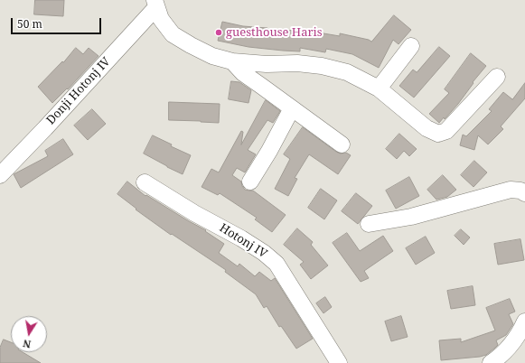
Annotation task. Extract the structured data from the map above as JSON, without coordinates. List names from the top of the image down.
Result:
{
  "streets": {
    "street": ["Donji Hotonj IV", "Hotonj IV"]
  },
  "places": ["guesthouse Haris"],
  "scale_bar": "50 m",
  "north": "bottom"
}
